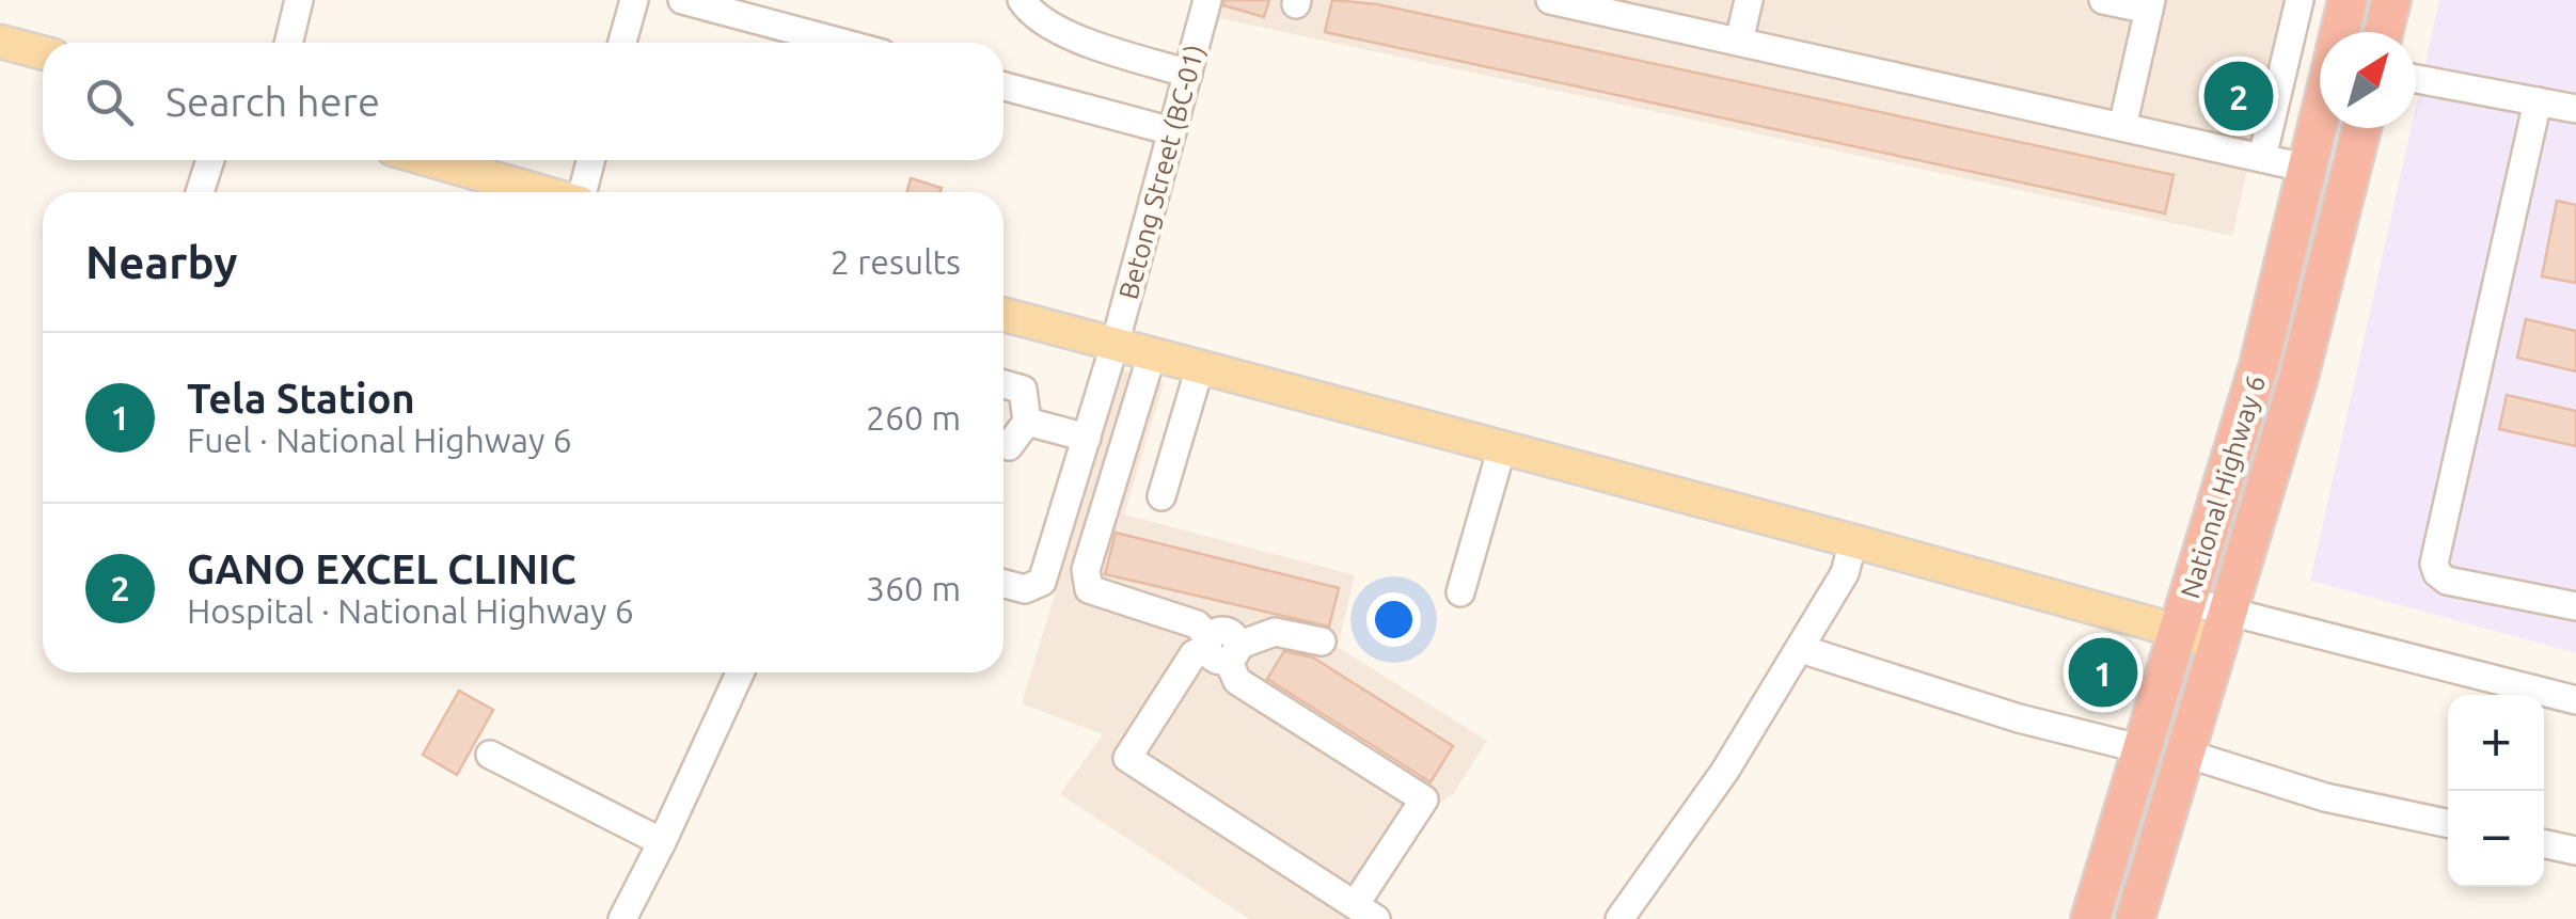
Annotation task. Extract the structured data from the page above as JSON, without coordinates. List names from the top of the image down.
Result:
{
  "streets": {
    "highway": ["National Highway 6"],
    "street": ["Betong Street (BC-01)"]
  },
  "north": "top right",
  "page": {
    "search": "Search here",
    "pins": ["2", "1"],
    "heading": ["Nearby", "2 results"],
    "list": [
      {
        "mark": "1",
        "name": "Tela Station",
        "note": "Fuel · National Highway 6",
        "value": "260 m"
      },
      {
        "mark": "2",
        "name": "GANO EXCEL CLINIC",
        "note": "Hospital · National Highway 6",
        "value": "360 m"
      }
    ],
    "map_buttons": ["+", "−"]
  }
}
